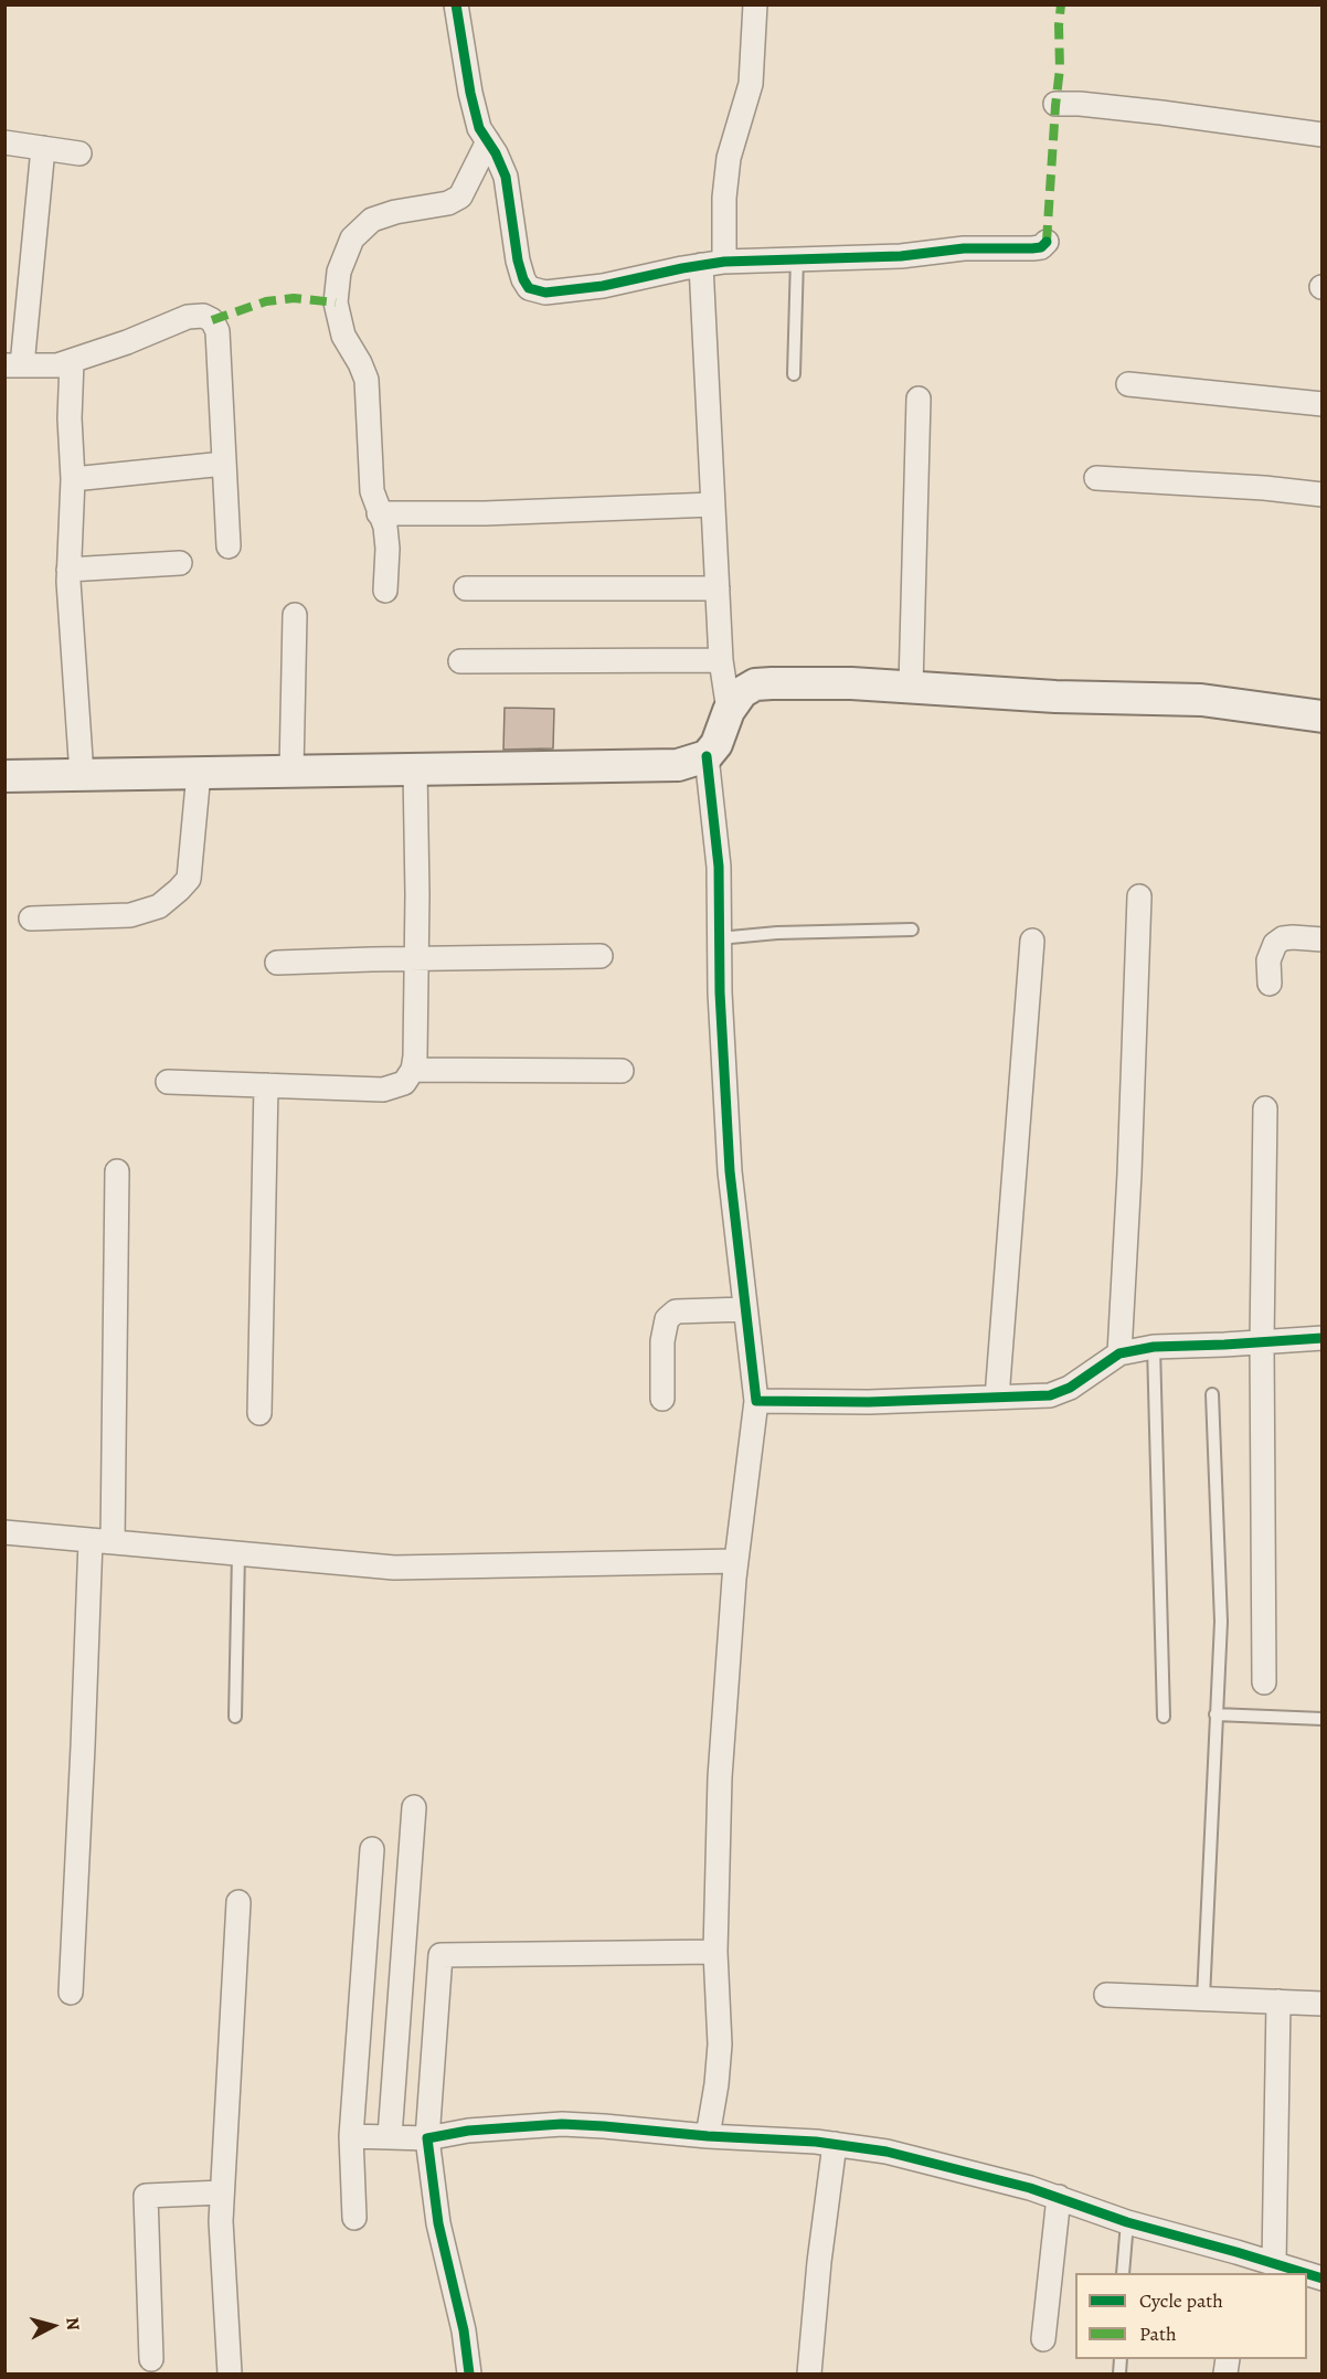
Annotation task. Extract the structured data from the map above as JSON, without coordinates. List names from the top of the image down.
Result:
{
  "legend": ["Cycle path", "Path"],
  "north": "right"
}
